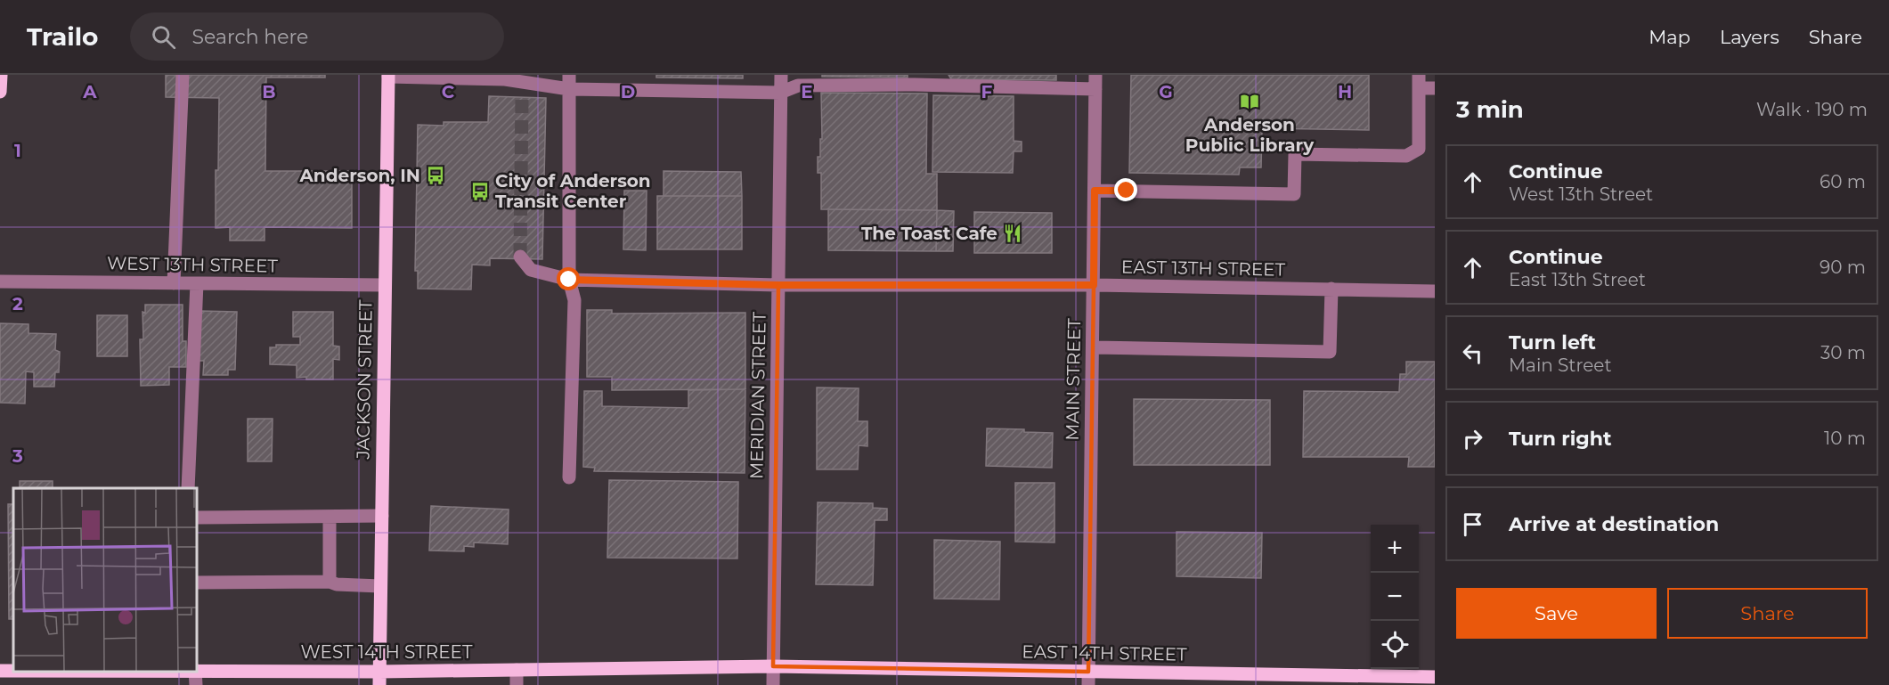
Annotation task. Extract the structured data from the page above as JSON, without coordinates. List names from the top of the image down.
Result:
{
  "streets": {
    "main road": ["JACKSON STREET", "WEST 14TH STREET", "EAST 14TH STREET"],
    "street": [
      "WEST 13TH STREET",
      "EAST 13TH STREET",
      "MAIN STREET",
      "MERIDIAN STREET"
    ]
  },
  "crossings": [
    ["WEST 13TH STREET", "JACKSON STREET"],
    ["EAST 13TH STREET", "MAIN STREET"],
    ["EAST 13TH STREET", "MERIDIAN STREET"],
    ["JACKSON STREET", "WEST 14TH STREET"],
    ["MAIN STREET", "EAST 14TH STREET"],
    ["MERIDIAN STREET", "WEST 14TH STREET"],
    ["MERIDIAN STREET", "EAST 14TH STREET"],
    ["WEST 14TH STREET", "EAST 14TH STREET"]
  ],
  "places": {
    "library": ["Anderson Public Library"],
    "bus stop": ["Anderson, IN", "City of Anderson Transit Center"],
    "restaurant": ["The Toast Cafe"]
  },
  "page": {
    "header": "Trailo",
    "search": "Search here",
    "nav": ["Map", "Layers", "Share"],
    "heading": ["3 min", "Walk · 190 m"],
    "list": [
      ["Continue", "West 13th Street", "60 m"],
      ["Continue", "East 13th Street", "90 m"],
      ["Turn left", "Main Street", "30 m"],
      ["Turn right", "10 m"],
      "Arrive at destination"
    ],
    "map_buttons": ["+", "−"],
    "buttons": ["Save", "Share"]
  },
  "grid": {
    "columns": [
      "A",
      "B",
      "C",
      "D",
      "E",
      "F",
      "G",
      "H"
    ],
    "rows": ["1", "2", "3"]
  }
}
